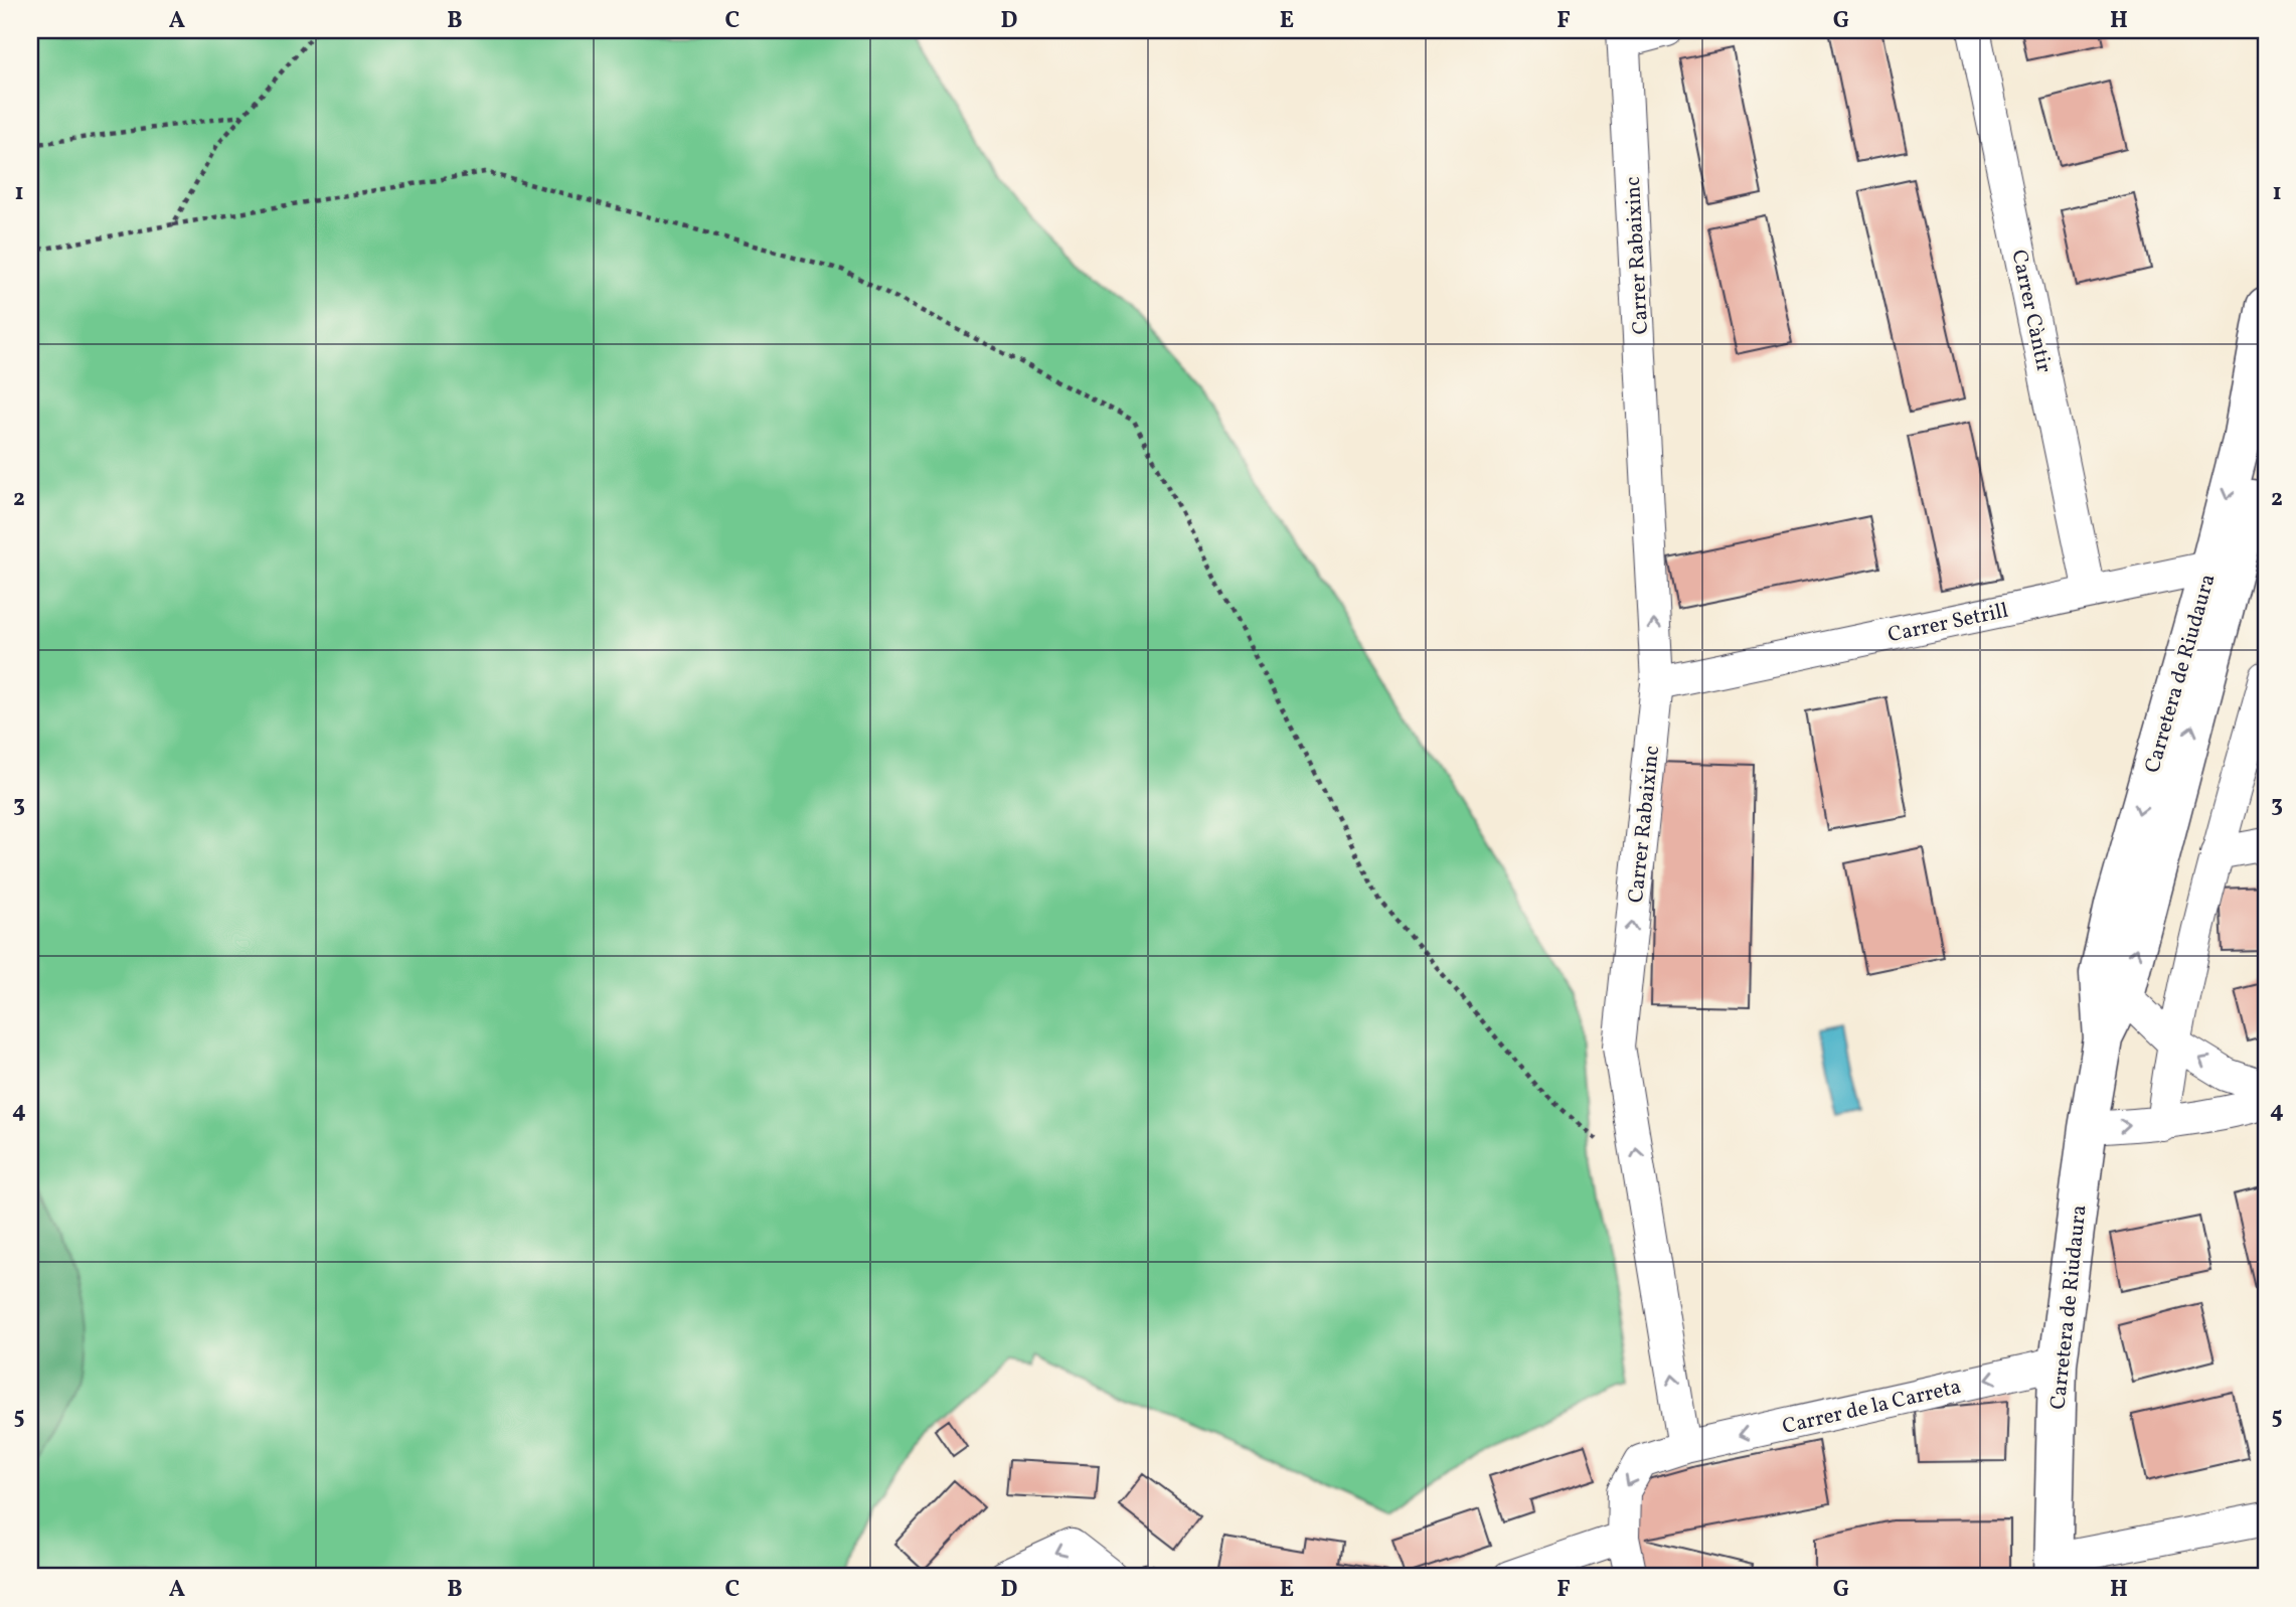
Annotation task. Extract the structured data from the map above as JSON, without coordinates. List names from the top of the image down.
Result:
{
  "streets": {
    "street": [
      "Carrer Rabaixinc",
      "Carrer Càntir",
      "Carrer Setrill",
      "Carretera de Riudaura",
      "Carrer de la Carreta"
    ]
  },
  "crossings": [
    ["Carrer Rabaixinc", "Carrer Setrill"],
    ["Carrer Rabaixinc", "Carrer de la Carreta"],
    ["Carrer Càntir", "Carrer Setrill"],
    ["Carrer Setrill", "Carretera de Riudaura"],
    ["Carretera de Riudaura", "Carrer de la Carreta"]
  ],
  "one_way": ["Carrer Rabaixinc", "Carrer de la Carreta"],
  "grid": {
    "columns": [
      "A",
      "B",
      "C",
      "D",
      "E",
      "F",
      "G",
      "H"
    ],
    "rows": [
      "1",
      "2",
      "3",
      "4",
      "5"
    ]
  }
}
